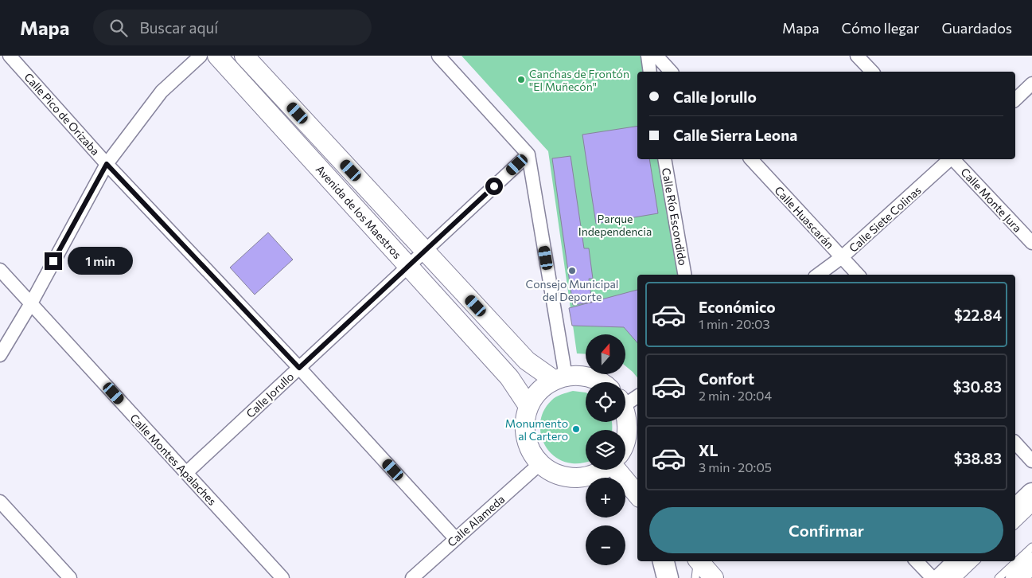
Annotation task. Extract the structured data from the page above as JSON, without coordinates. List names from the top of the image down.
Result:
{
  "streets": {
    "street": [
      "Calle Pico de Orizaba",
      "Calle Monte Jura",
      "Avenida de los Maestros",
      "Calle Río Escondido",
      "Calle Huascarán",
      "Calle Siete Colinas",
      "Calle Jorullo",
      "Calle Montes Apalaches",
      "Calle Alameda"
    ]
  },
  "crossings": [
    ["Calle Pico de Orizaba", "Calle Jorullo"],
    ["Calle Pico de Orizaba", "Calle Alameda"],
    ["Avenida de los Maestros", "Calle Jorullo"],
    ["Calle Huascarán", "Calle Siete Colinas"],
    ["Calle Jorullo", "Calle Montes Apalaches"]
  ],
  "parks": ["Parque Independencia"],
  "places": ["Canchas de Frontón \"El Muñecón\"", "Consejo Municipal del Deporte", "Monumento al Cartero"],
  "north": "top",
  "page": {
    "header": "Mapa",
    "search": "Buscar aquí",
    "nav": ["Mapa", "Cómo llegar", "Guardados"],
    "banner": ["Calle Jorullo", "Calle Sierra Leona"],
    "bubble": "1 min",
    "list": [
      {
        "name": "Económico",
        "note": "1 min · 20:03",
        "value": "$22.84"
      },
      {
        "name": "Confort",
        "note": "2 min · 20:04",
        "value": "$30.83"
      },
      {
        "name": "XL",
        "note": "3 min · 20:05",
        "value": "$38.83"
      }
    ],
    "map_buttons": ["+", "−"],
    "buttons": "Confirmar"
  }
}
